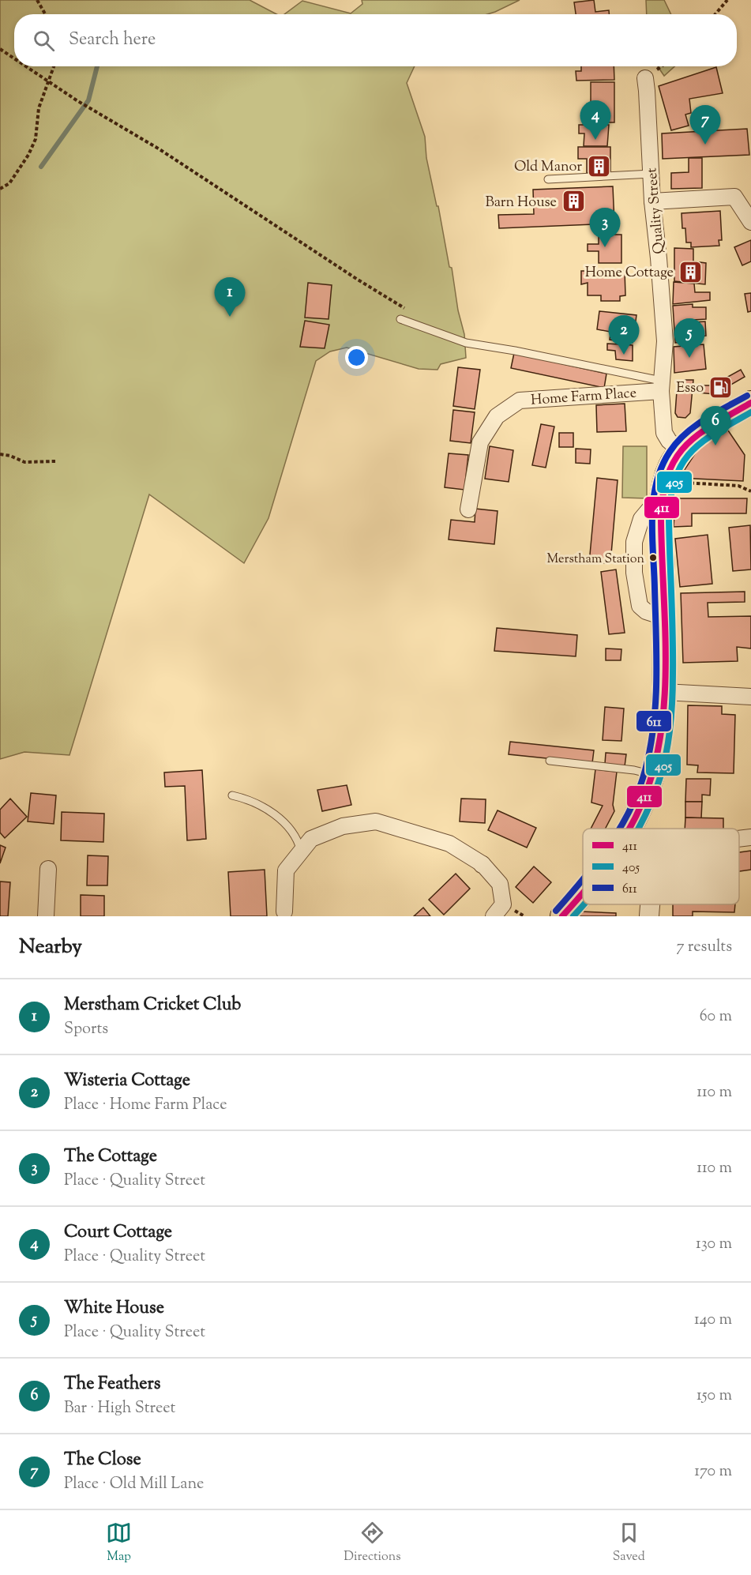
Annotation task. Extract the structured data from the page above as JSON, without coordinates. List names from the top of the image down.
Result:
{
  "streets": {
    "street": ["Quality Street", "Home Farm Place"]
  },
  "crossings": [
    ["Quality Street", "Home Farm Place"]
  ],
  "places": {
    "building": ["Old Manor", "Barn House", "Home Cottage"],
    "fuel station": ["Esso"],
    "other": ["Merstham Station"]
  },
  "lines": ["transit line 611", "transit line 411", "transit line 405"],
  "legend": ["411", "405", "611"],
  "page": {
    "search": "Search here",
    "pins": [
      "4",
      "7",
      "3",
      "1",
      "2",
      "5",
      "6"
    ],
    "heading": ["Nearby", "7 results"],
    "list": [
      {
        "mark": "1",
        "name": "Merstham Cricket Club",
        "note": "Sports",
        "value": "60 m"
      },
      {
        "mark": "2",
        "name": "Wisteria Cottage",
        "note": "Place · Home Farm Place",
        "value": "110 m"
      },
      {
        "mark": "3",
        "name": "The Cottage",
        "note": "Place · Quality Street",
        "value": "110 m"
      },
      {
        "mark": "4",
        "name": "Court Cottage",
        "note": "Place · Quality Street",
        "value": "130 m"
      },
      {
        "mark": "5",
        "name": "White House",
        "note": "Place · Quality Street",
        "value": "140 m"
      },
      {
        "mark": "6",
        "name": "The Feathers",
        "note": "Bar · High Street",
        "value": "150 m"
      },
      {
        "mark": "7",
        "name": "The Close",
        "note": "Place · Old Mill Lane",
        "value": "170 m"
      }
    ],
    "nav": ["Map", "Directions", "Saved"]
  }
}
